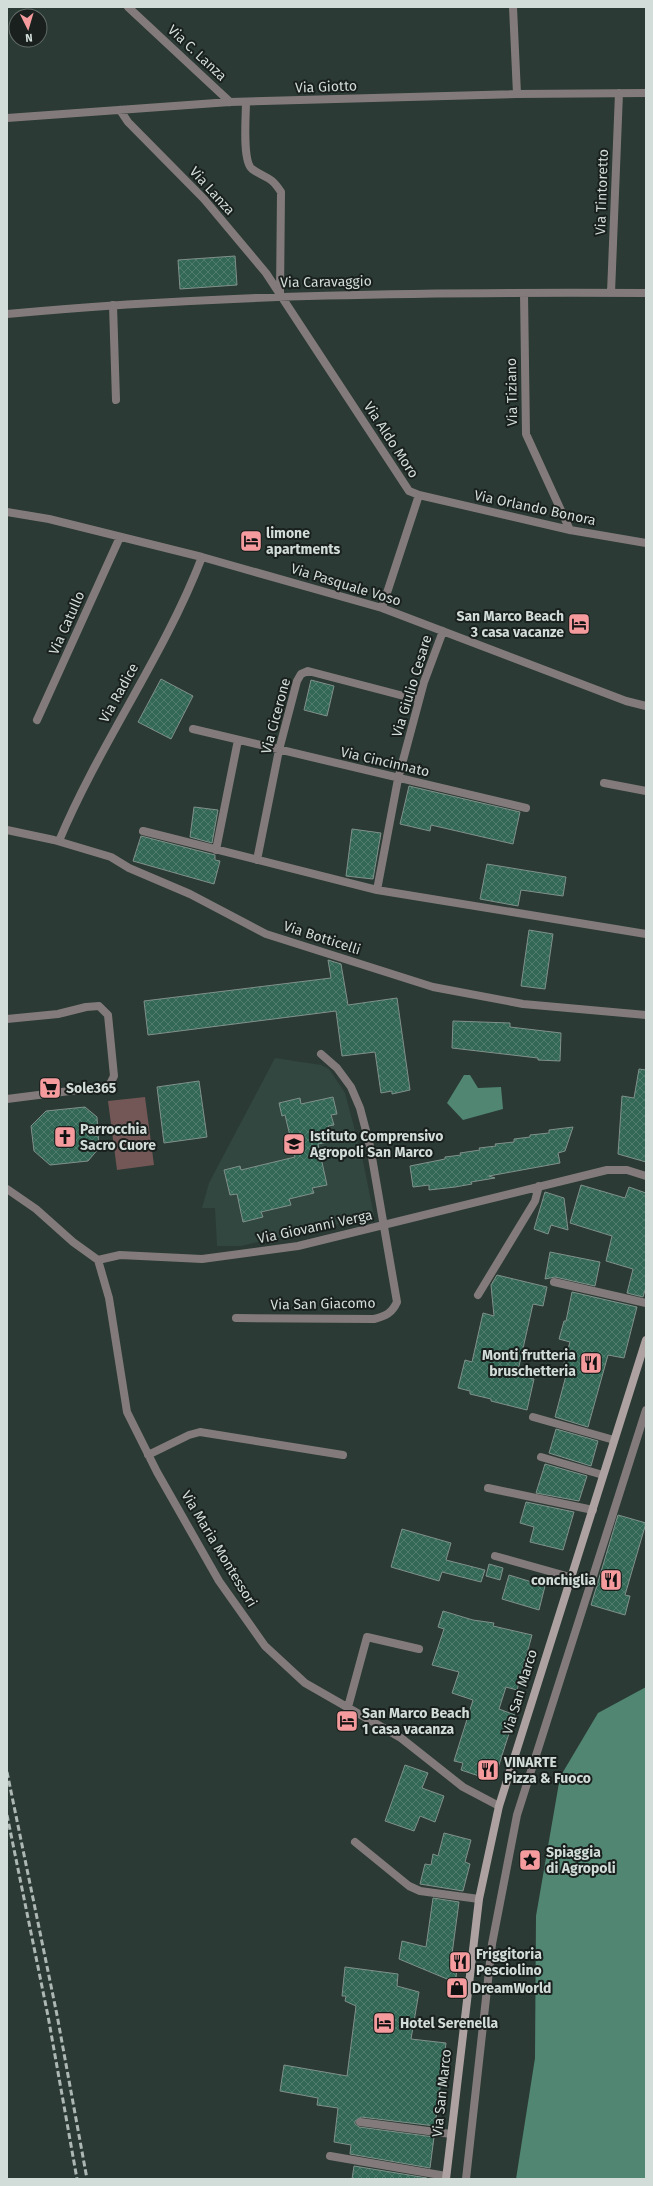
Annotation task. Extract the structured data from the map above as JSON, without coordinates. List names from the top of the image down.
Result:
{
  "streets": {
    "main road": ["Via San Marco"],
    "street": [
      "Via C. Lanza",
      "Via Giotto",
      "Via Lanza",
      "Via Tintoretto",
      "Via Caravaggio",
      "Via Tiziano",
      "Via Aldo Moro",
      "Via Orlando Bonora",
      "Via Pasquale Voso",
      "Via Catullo",
      "Via Giulio Cesare",
      "Via Radice",
      "Via Cicerone",
      "Via Cincinnato",
      "Via Botticelli",
      "Via Giovanni Verga",
      "Via San Giacomo",
      "Via Maria Montessori"
    ]
  },
  "crossings": [
    ["Via C. Lanza", "Via Giotto"],
    ["Via Giotto", "Via Lanza"],
    ["Via Giotto", "Via Tintoretto"],
    ["Via Lanza", "Via Caravaggio"],
    ["Via Lanza", "Via Aldo Moro"],
    ["Via Tintoretto", "Via Caravaggio"],
    ["Via Caravaggio", "Via Tiziano"],
    ["Via Caravaggio", "Via Aldo Moro"],
    ["Via Tiziano", "Via Orlando Bonora"],
    ["Via Aldo Moro", "Via Orlando Bonora"],
    ["Via Aldo Moro", "Via Pasquale Voso"],
    ["Via Pasquale Voso", "Via Catullo"],
    ["Via Pasquale Voso", "Via Giulio Cesare"],
    ["Via Pasquale Voso", "Via Radice"],
    ["Via Giulio Cesare", "Via Cicerone"],
    ["Via Giulio Cesare", "Via Cincinnato"],
    ["Via Radice", "Via Botticelli"],
    ["Via Cicerone", "Via Cincinnato"],
    ["Via Giovanni Verga", "Via San Giacomo"],
    ["Via Giovanni Verga", "Via Maria Montessori"],
    ["Via Maria Montessori", "Via San Marco"]
  ],
  "places": {
    "hotel": [
      "limone apartments",
      "San Marco Beach 3 casa vacanze",
      "San Marco Beach 1 casa vacanza",
      "Hotel Serenella"
    ],
    "supermarket": ["Sole365"],
    "church": ["Parrocchia Sacro Cuore"],
    "school or university": ["Istituto Comprensivo Agropoli San Marco"],
    "restaurant": [
      "Monti frutteria bruschetteria",
      "conchiglia",
      "VINARTE Pizza & Fuoco",
      "Friggitoria Pesciolino"
    ],
    "place": ["Spiaggia di Agropoli"],
    "shop": ["DreamWorld"]
  },
  "north": "bottom"
}
